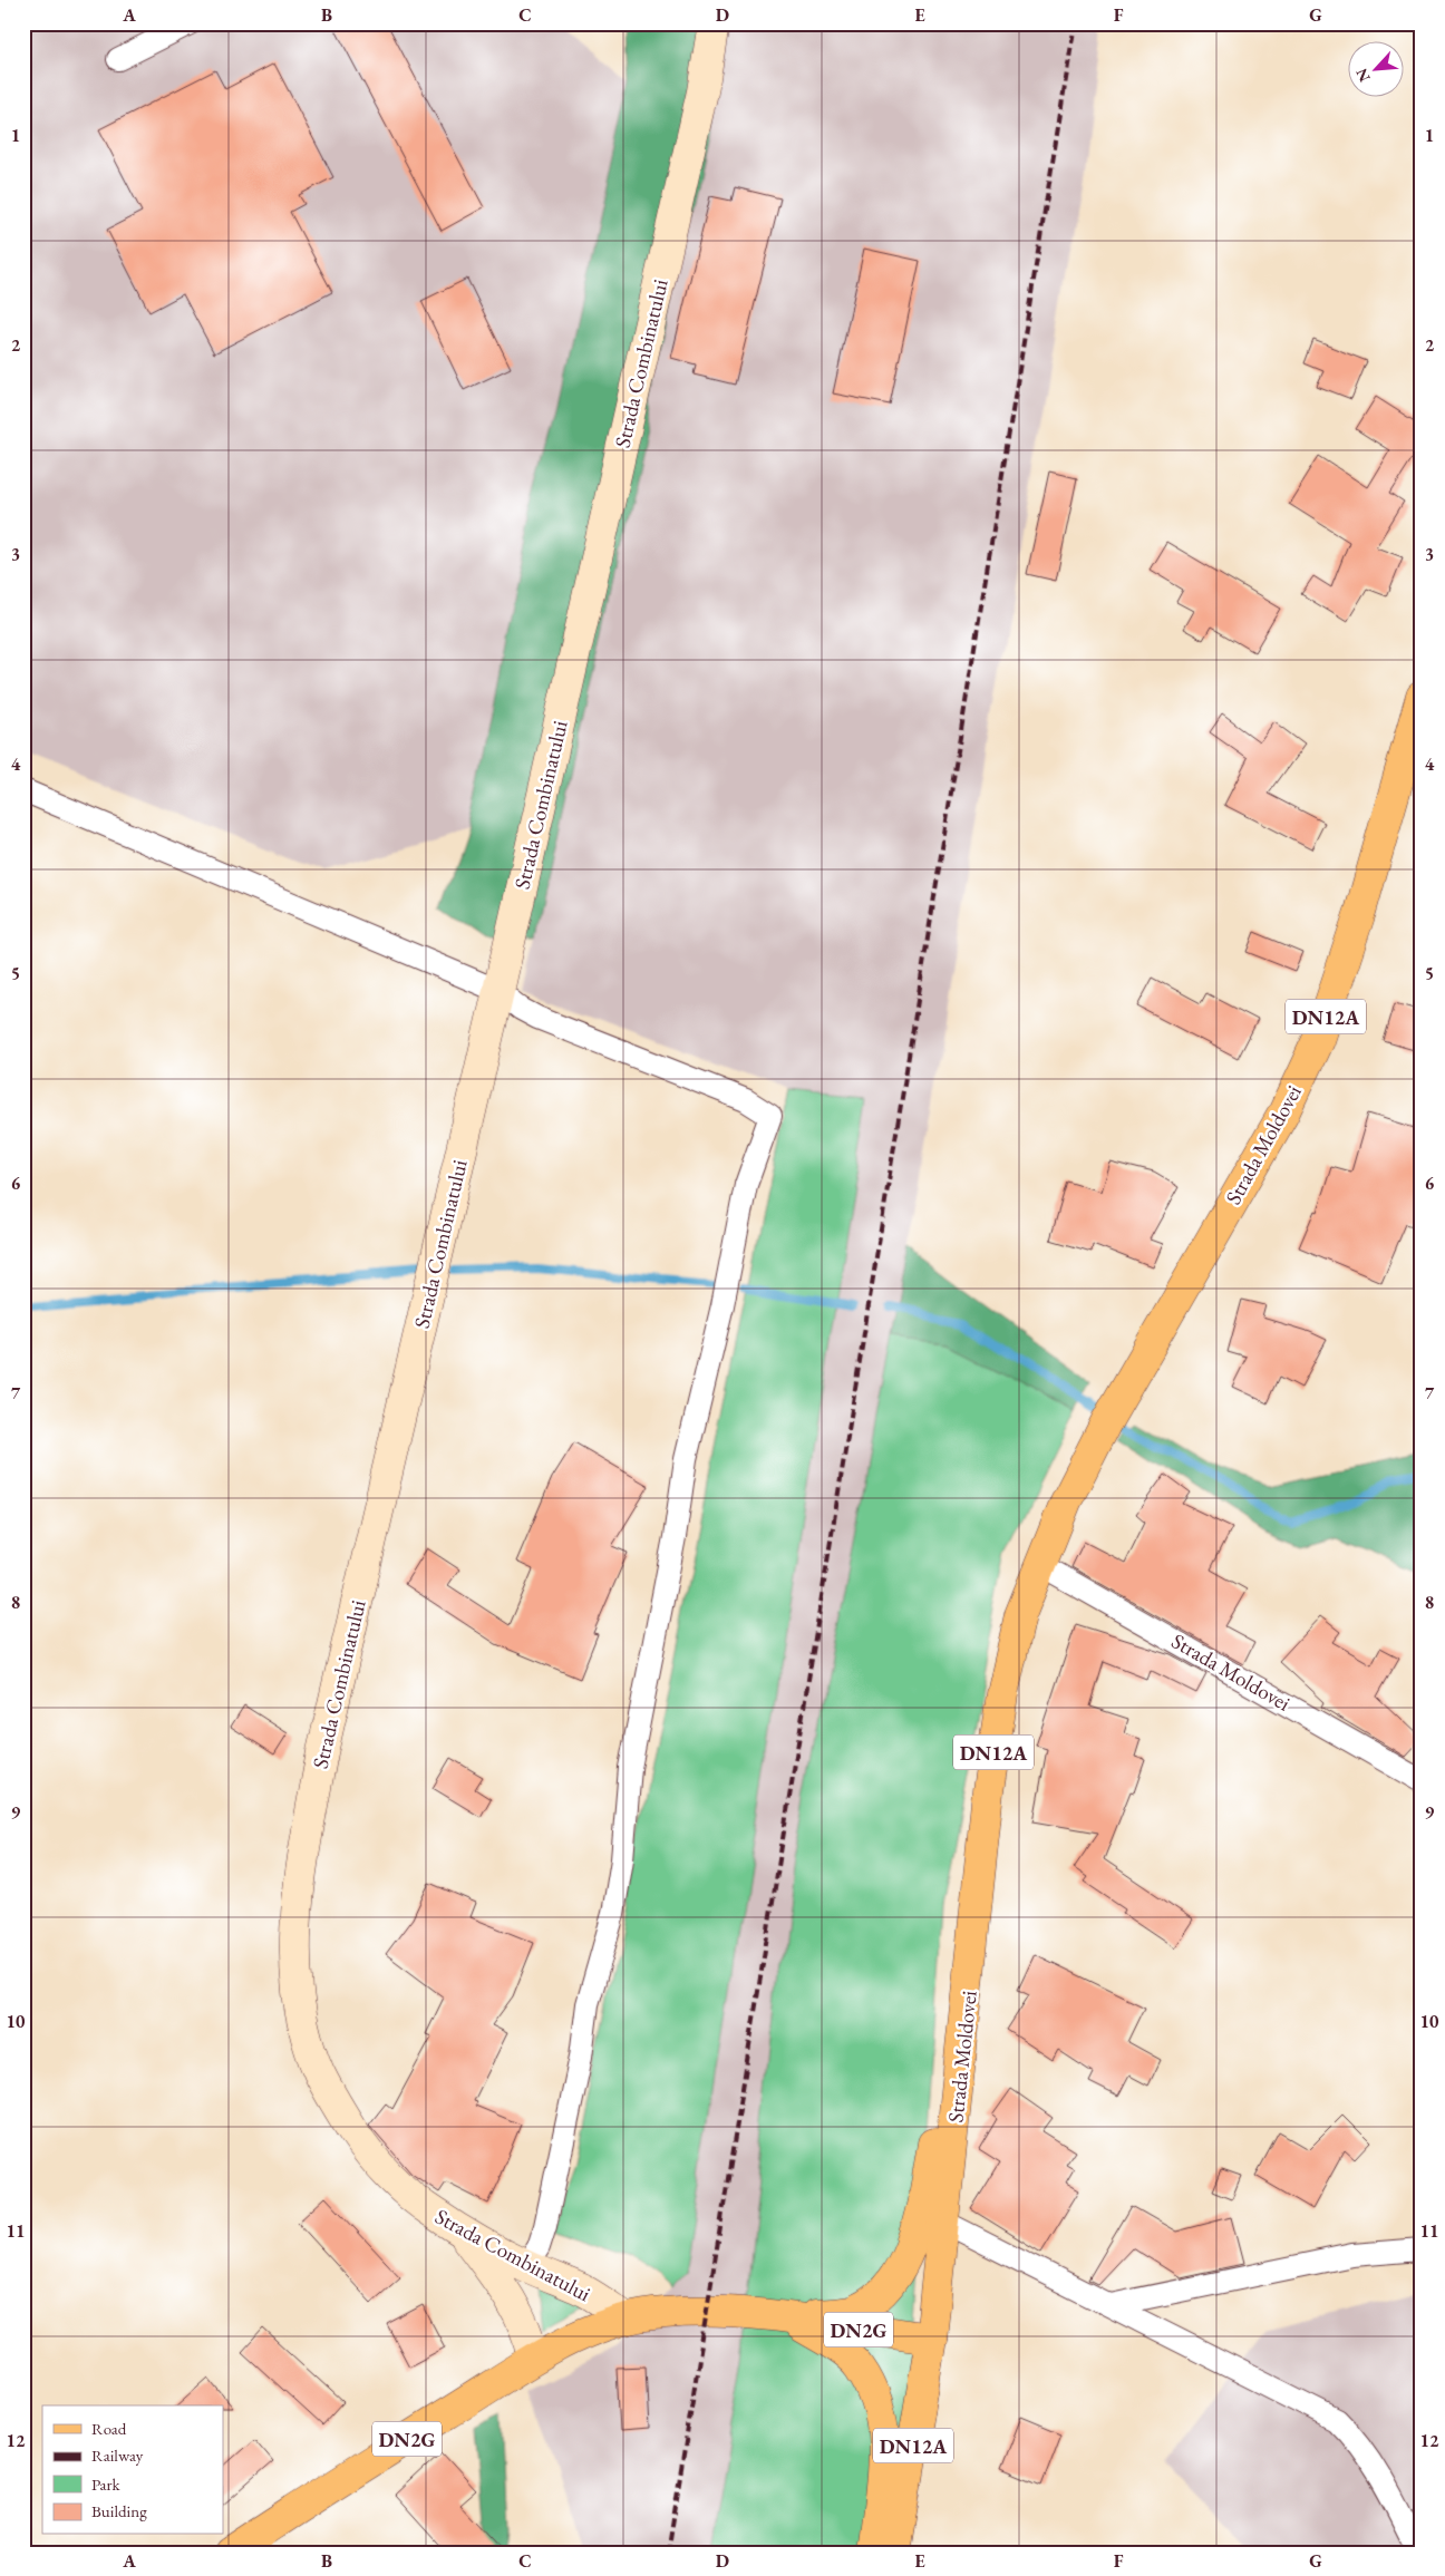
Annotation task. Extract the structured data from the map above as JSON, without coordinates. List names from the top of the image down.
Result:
{
  "streets": {
    "main road": [
      "Strada Combinatului",
      "DN12A",
      "Strada Moldovei",
      "DN2G"
    ]
  },
  "crossings": [
    ["Strada Combinatului", "Strada Moldovei"]
  ],
  "legend": [
    "Road",
    "Railway",
    "Park",
    "Building"
  ],
  "north": "bottom left",
  "grid": {
    "columns": [
      "A",
      "B",
      "C",
      "D",
      "E",
      "F",
      "G"
    ],
    "rows": [
      "1",
      "2",
      "3",
      "4",
      "5",
      "6",
      "7",
      "8",
      "9",
      "10",
      "11",
      "12"
    ]
  }
}
